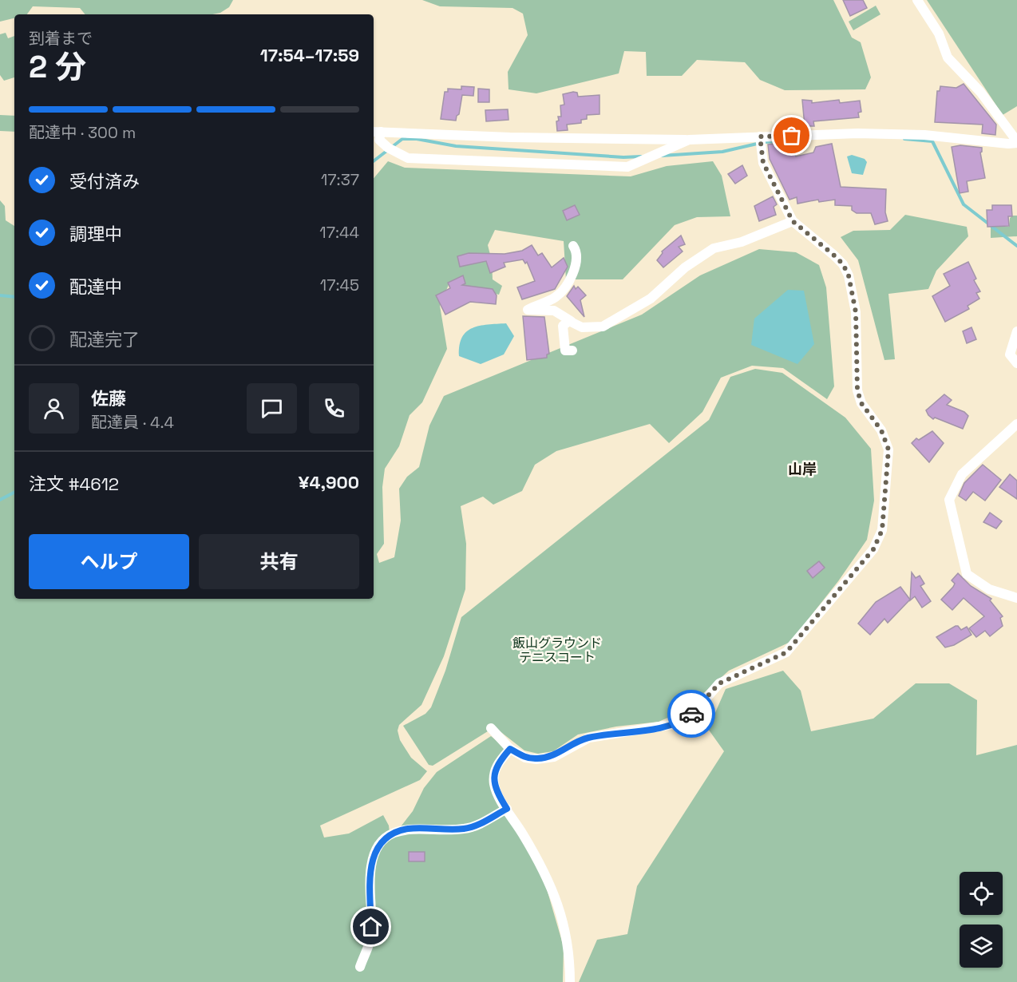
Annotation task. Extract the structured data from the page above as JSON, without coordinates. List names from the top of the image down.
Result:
{
  "districts": ["山岸"],
  "parks": ["飯山グラウンド テニスコート"],
  "page": {
    "heading": ["2 分", "到着まで", "17:54–17:59"],
    "panel": [
      "佐藤",
      "配達員 · 4.4",
      "注文 #4612",
      "¥4,900"
    ],
    "bar": "配達中 · 300 m",
    "list": [
      ["受付済み", "17:37"],
      ["調理中", "17:44"],
      ["配達中", "17:45"],
      "配達完了"
    ],
    "buttons": ["ヘルプ", "共有"]
  }
}
